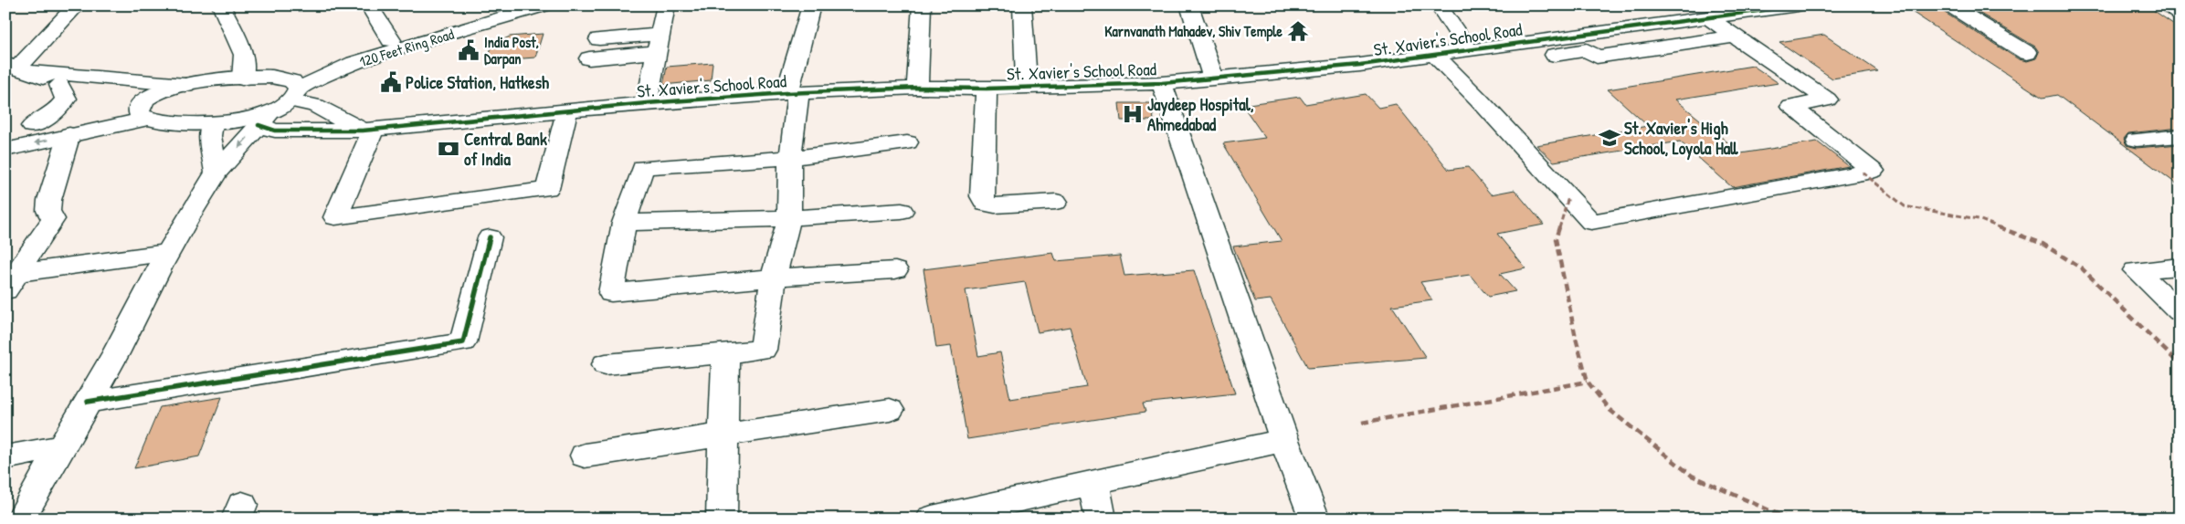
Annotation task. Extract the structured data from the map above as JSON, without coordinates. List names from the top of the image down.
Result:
{
  "streets": {
    "street": ["St. Xavier's School Road", "120 Feet Ring Road"]
  },
  "crossings": [
    ["St. Xavier's School Road", "120 Feet Ring Road"]
  ],
  "places": {
    "temple": ["Karnvanath Mahadev, Shiv Temple"],
    "public building": ["India Post, Darpan", "Police Station, Hatkesh"],
    "hospital": ["Jaydeep Hospital, Ahmedabad"],
    "school or university": ["St. Xavier's High School, Loyola Hall"],
    "bank": ["Central Bank of India"]
  }
}
